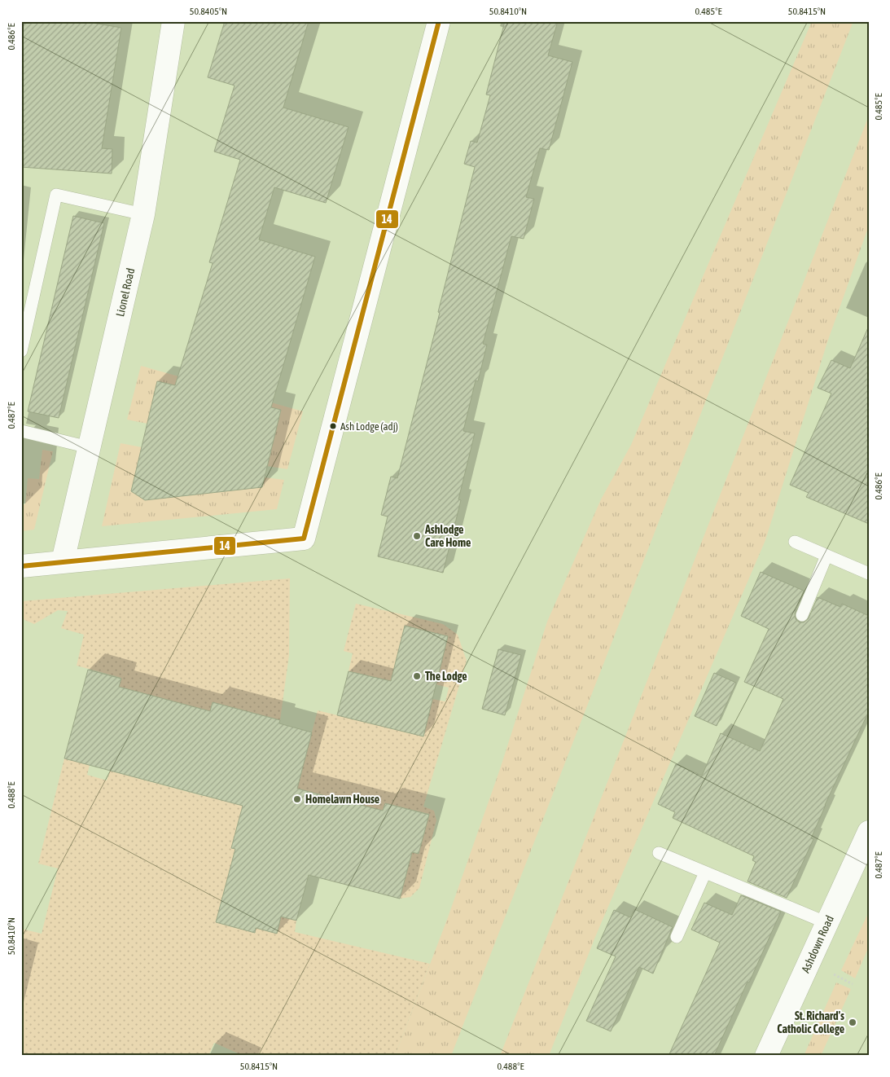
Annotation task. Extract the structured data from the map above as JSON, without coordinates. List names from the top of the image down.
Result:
{
  "streets": {
    "street": ["Lionel Road", "Ashdown Road"]
  },
  "places": [
    "Ash Lodge (adj)",
    "Ashlodge Care Home",
    "The Lodge",
    "Homelawn House",
    "St. Richard's Catholic College"
  ],
  "lines": ["transit line 14"],
  "coordinates": [
    "50.8405°N",
    "50.8410°N",
    "0.485°E",
    "50.8415°N",
    "0.486°E",
    "0.487°E",
    "0.488°E"
  ]
}
